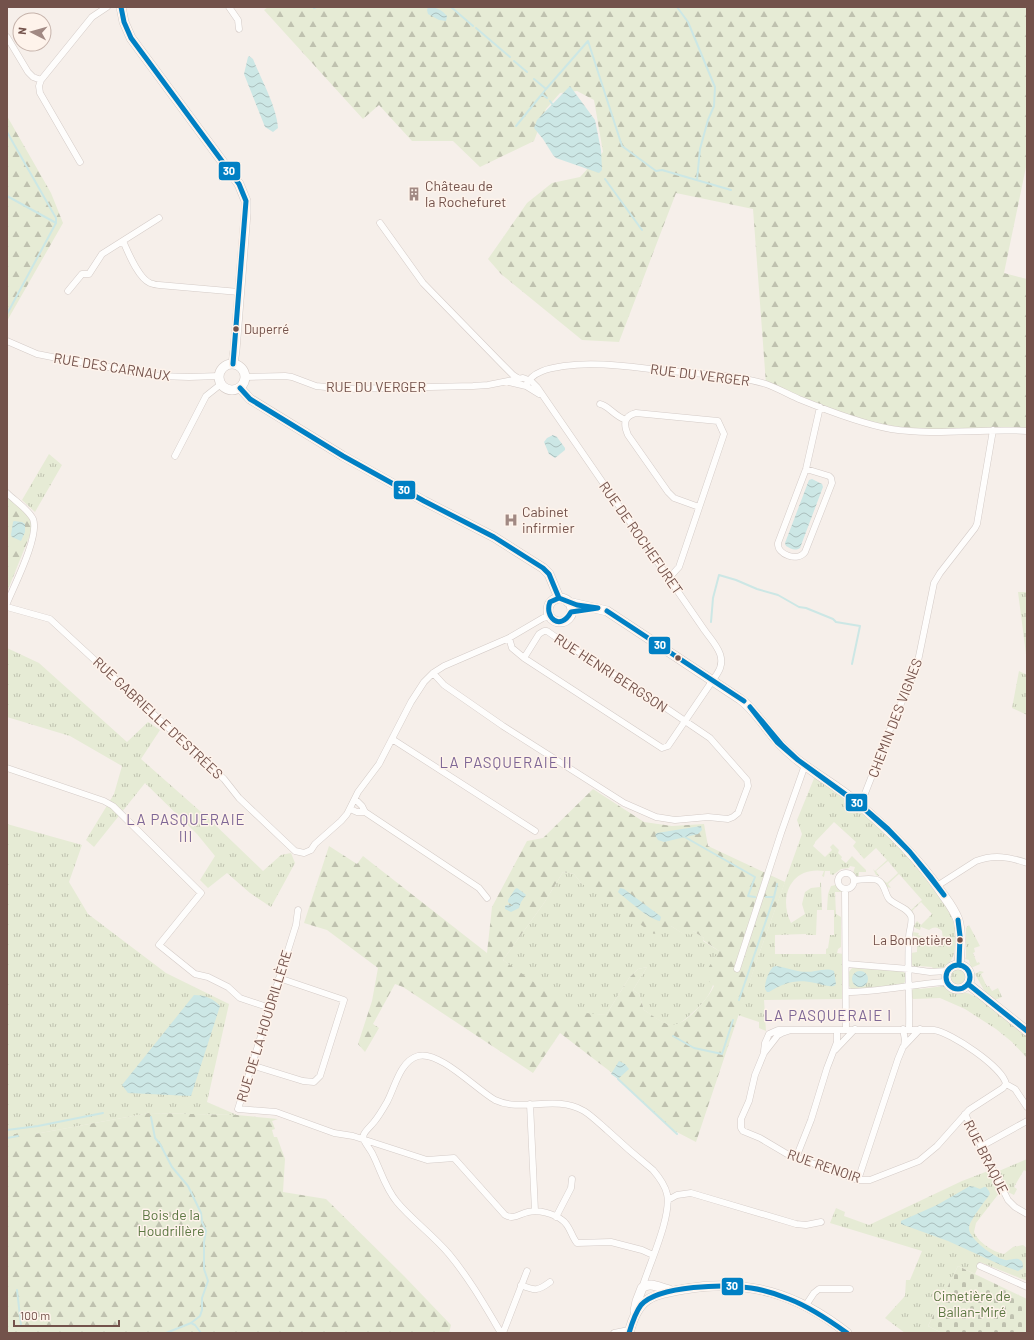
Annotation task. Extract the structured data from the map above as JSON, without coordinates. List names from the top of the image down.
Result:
{
  "streets": {
    "street": [
      "RUE DES CARNAUX",
      "RUE DU VERGER",
      "RUE DE ROCHEFURET",
      "RUE HENRI BERGSON",
      "RUE GABRIELLE D’ESTRÉES",
      "CHEMIN DES VIGNES",
      "RUE DE LA HOUDRILLÈRE",
      "RUE BRAQUE",
      "RUE RENOIR"
    ]
  },
  "crossings": [
    ["RUE DES CARNAUX", "RUE DU VERGER"],
    ["RUE DU VERGER", "RUE DE ROCHEFURET"],
    ["RUE DU VERGER", "CHEMIN DES VIGNES"],
    ["RUE DE ROCHEFURET", "RUE HENRI BERGSON"],
    ["RUE BRAQUE", "RUE RENOIR"]
  ],
  "districts": ["LA PASQUERAIE II", "LA PASQUERAIE III", "LA PASQUERAIE I"],
  "parks": ["Bois de la Houdrillère", "Cimetière de Ballan-Miré"],
  "places": {
    "building": ["Château de la Rochefuret"],
    "other": ["Duperré", "La Bonnetière"],
    "hospital": ["Cabinet infirmier"]
  },
  "lines": ["transit line 30"],
  "scale_bar": "100 m",
  "north": "left"
}
